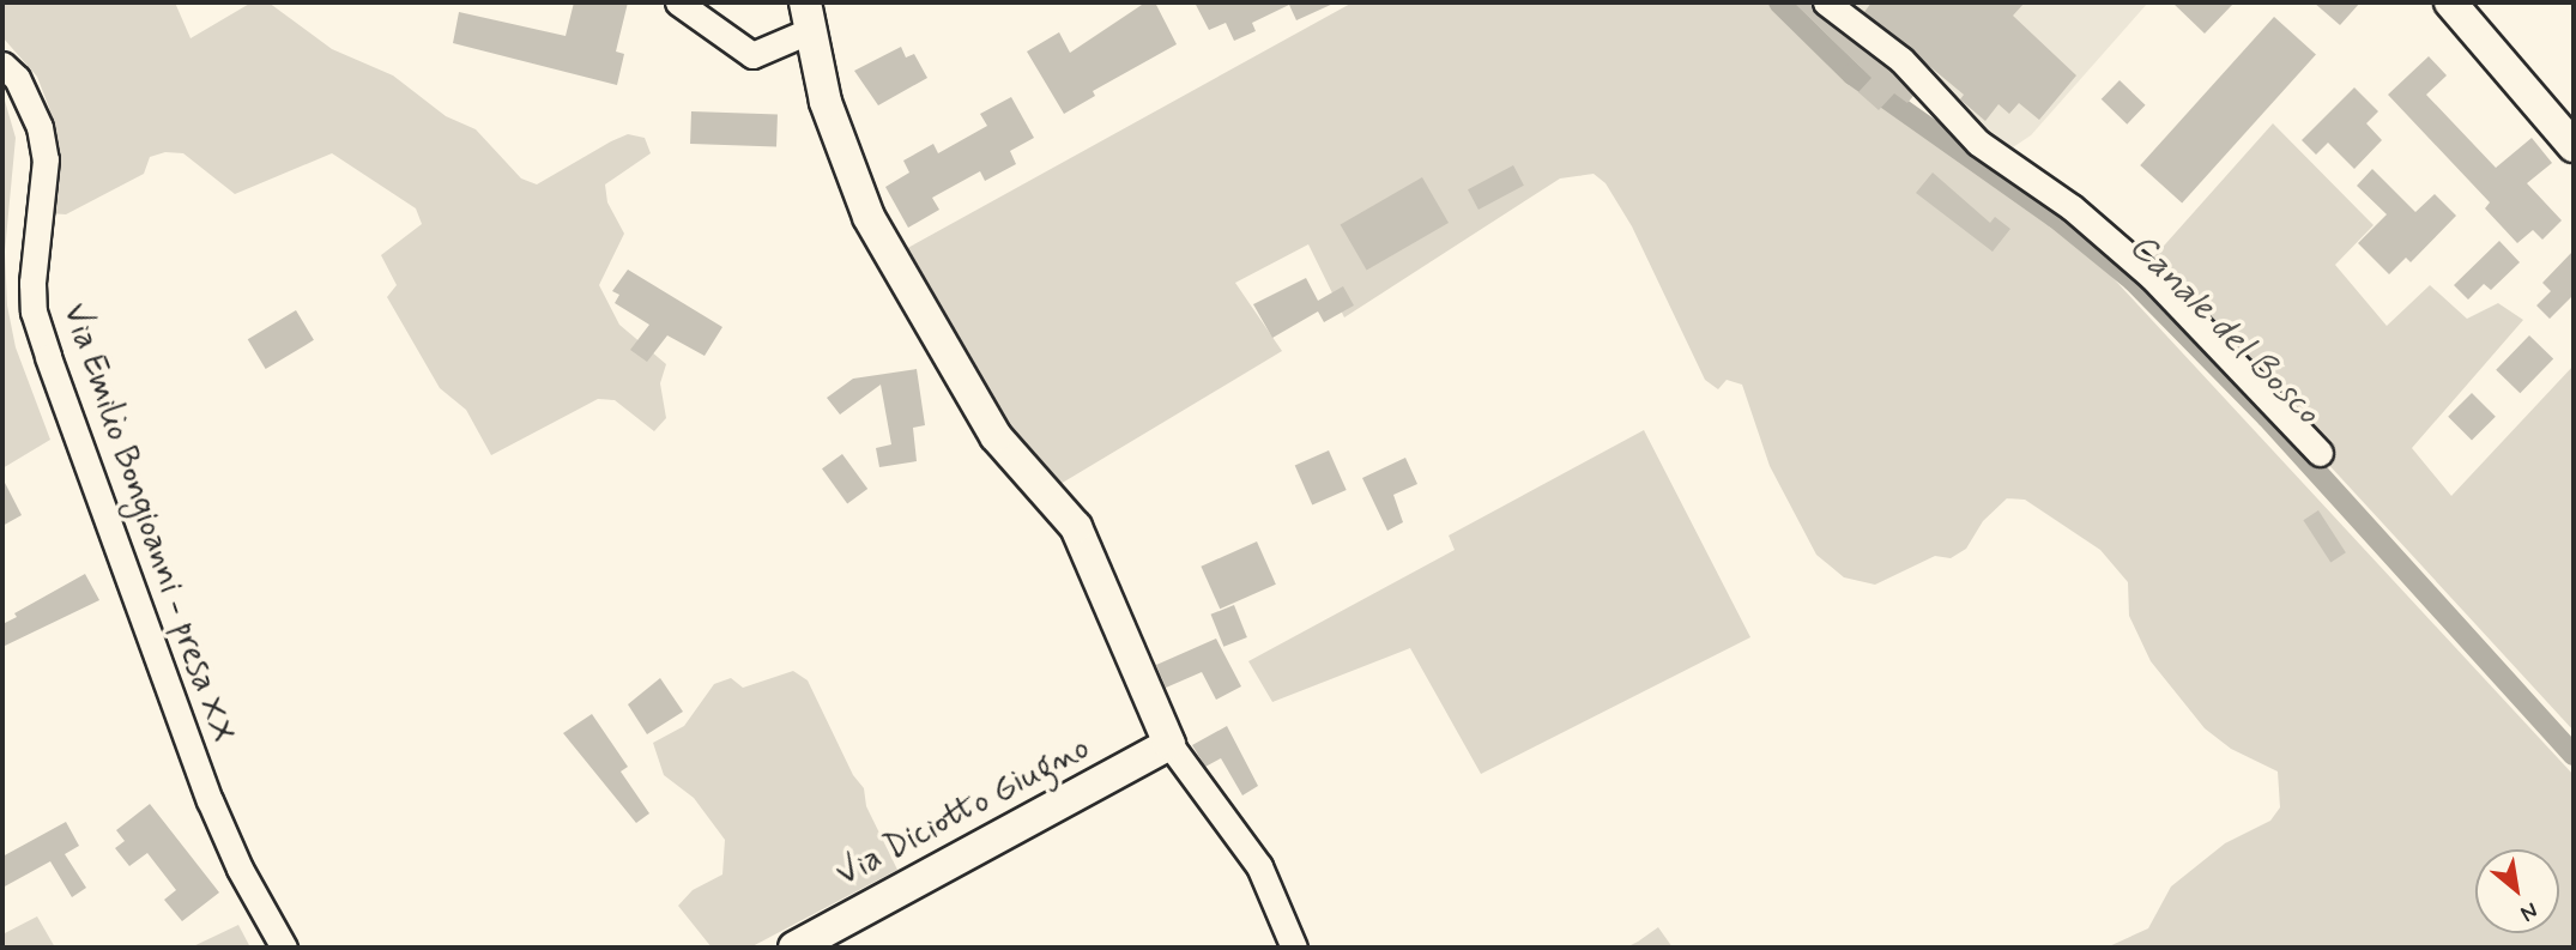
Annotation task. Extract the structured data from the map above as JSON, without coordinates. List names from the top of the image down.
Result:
{
  "streets": {
    "main road": ["Via Diciotto Giugno"],
    "street": ["Via Emilio Bongioanni - presa XX"]
  },
  "water": ["Canale del Bosco"],
  "north": "bottom right"
}
